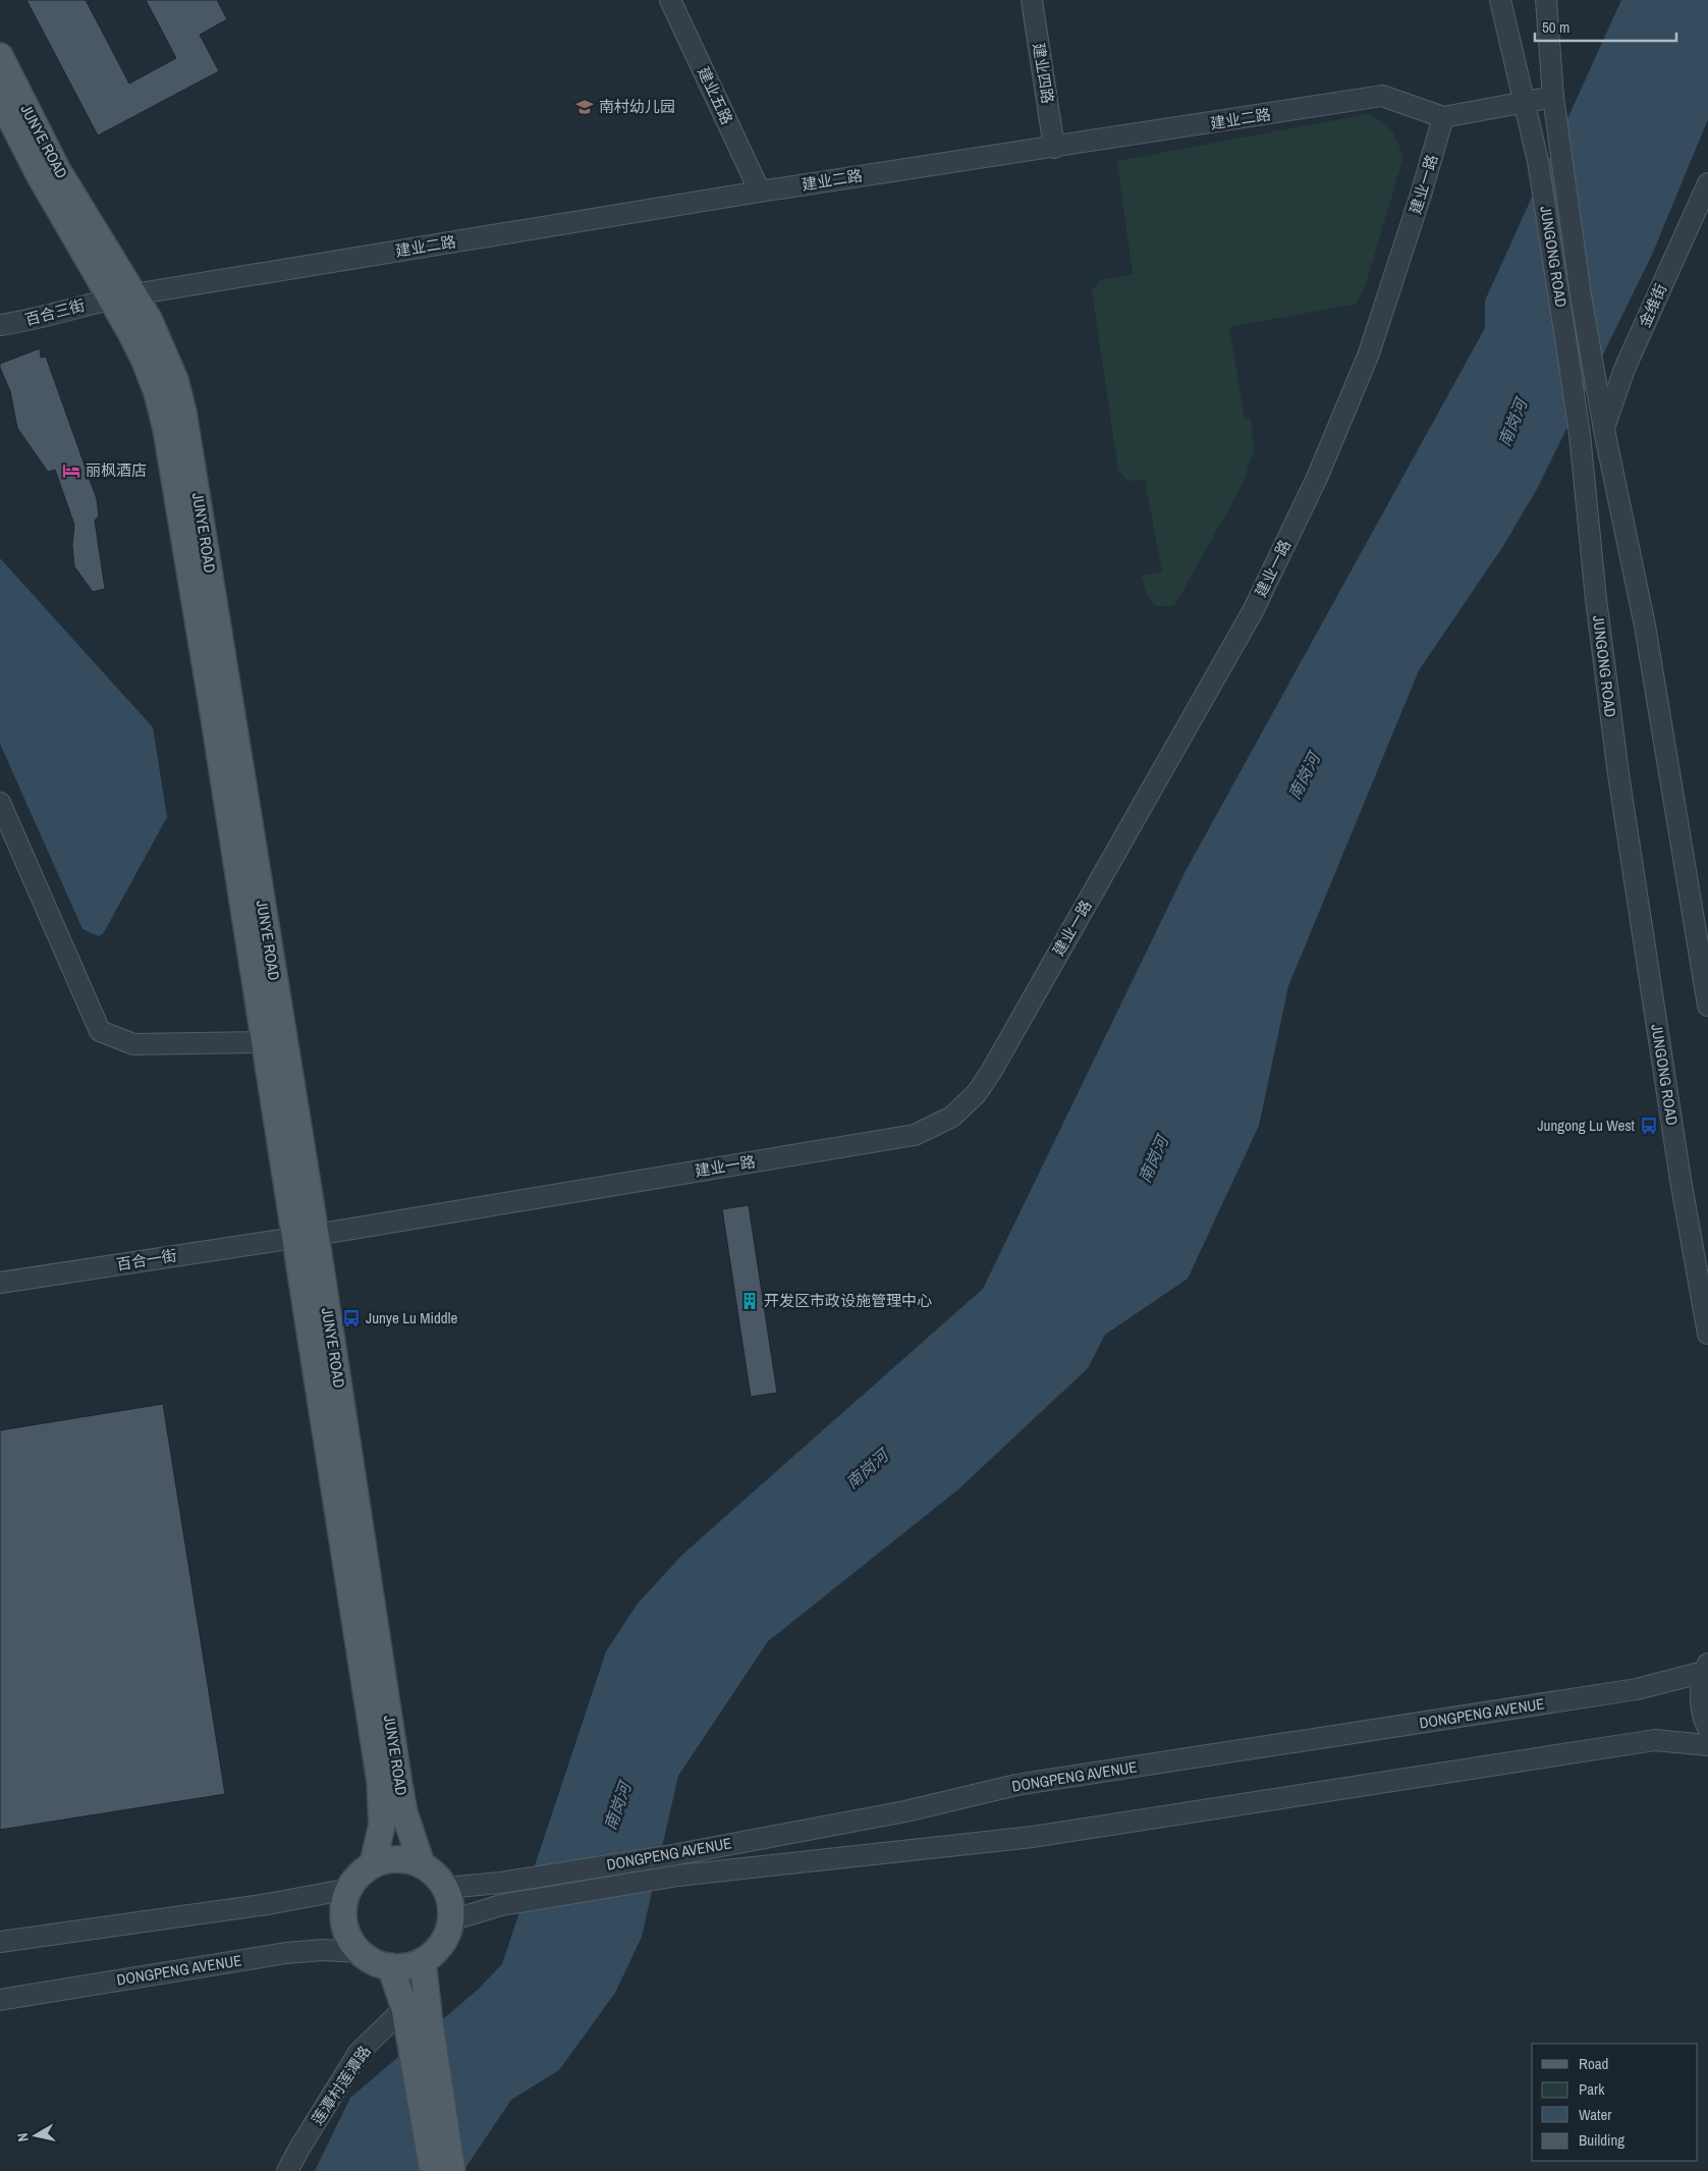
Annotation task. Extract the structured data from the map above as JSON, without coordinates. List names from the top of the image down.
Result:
{
  "streets": {
    "main road": ["JUNYE ROAD"],
    "street": [
      "建业四路",
      "建业五路",
      "建业二路",
      "建业一路",
      "JUNGONG ROAD",
      "金维街",
      "百合三街",
      "百合一街",
      "DONGPENG AVENUE",
      "莲潭村莲潭路"
    ]
  },
  "crossings": [
    ["建业四路", "建业二路"],
    ["建业五路", "建业二路"],
    ["建业二路", "JUNYE ROAD"],
    ["建业二路", "建业一路"],
    ["建业二路", "JUNGONG ROAD"],
    ["建业二路", "百合三街"],
    ["JUNYE ROAD", "建业一路"],
    ["JUNYE ROAD", "百合三街"],
    ["JUNYE ROAD", "百合一街"],
    ["JUNYE ROAD", "DONGPENG AVENUE"],
    ["建业一路", "百合一街"],
    ["JUNGONG ROAD", "金维街"]
  ],
  "water": ["南岗河"],
  "places": {
    "school or university": ["南村幼儿园"],
    "hotel": ["丽枫酒店"],
    "bus stop": ["Jungong Lu West", "Junye Lu Middle"],
    "building": ["开发区市政设施管理中心"]
  },
  "legend": [
    "Road",
    "Park",
    "Water",
    "Building"
  ],
  "scale_bar": "50 m",
  "north": "left"
}
